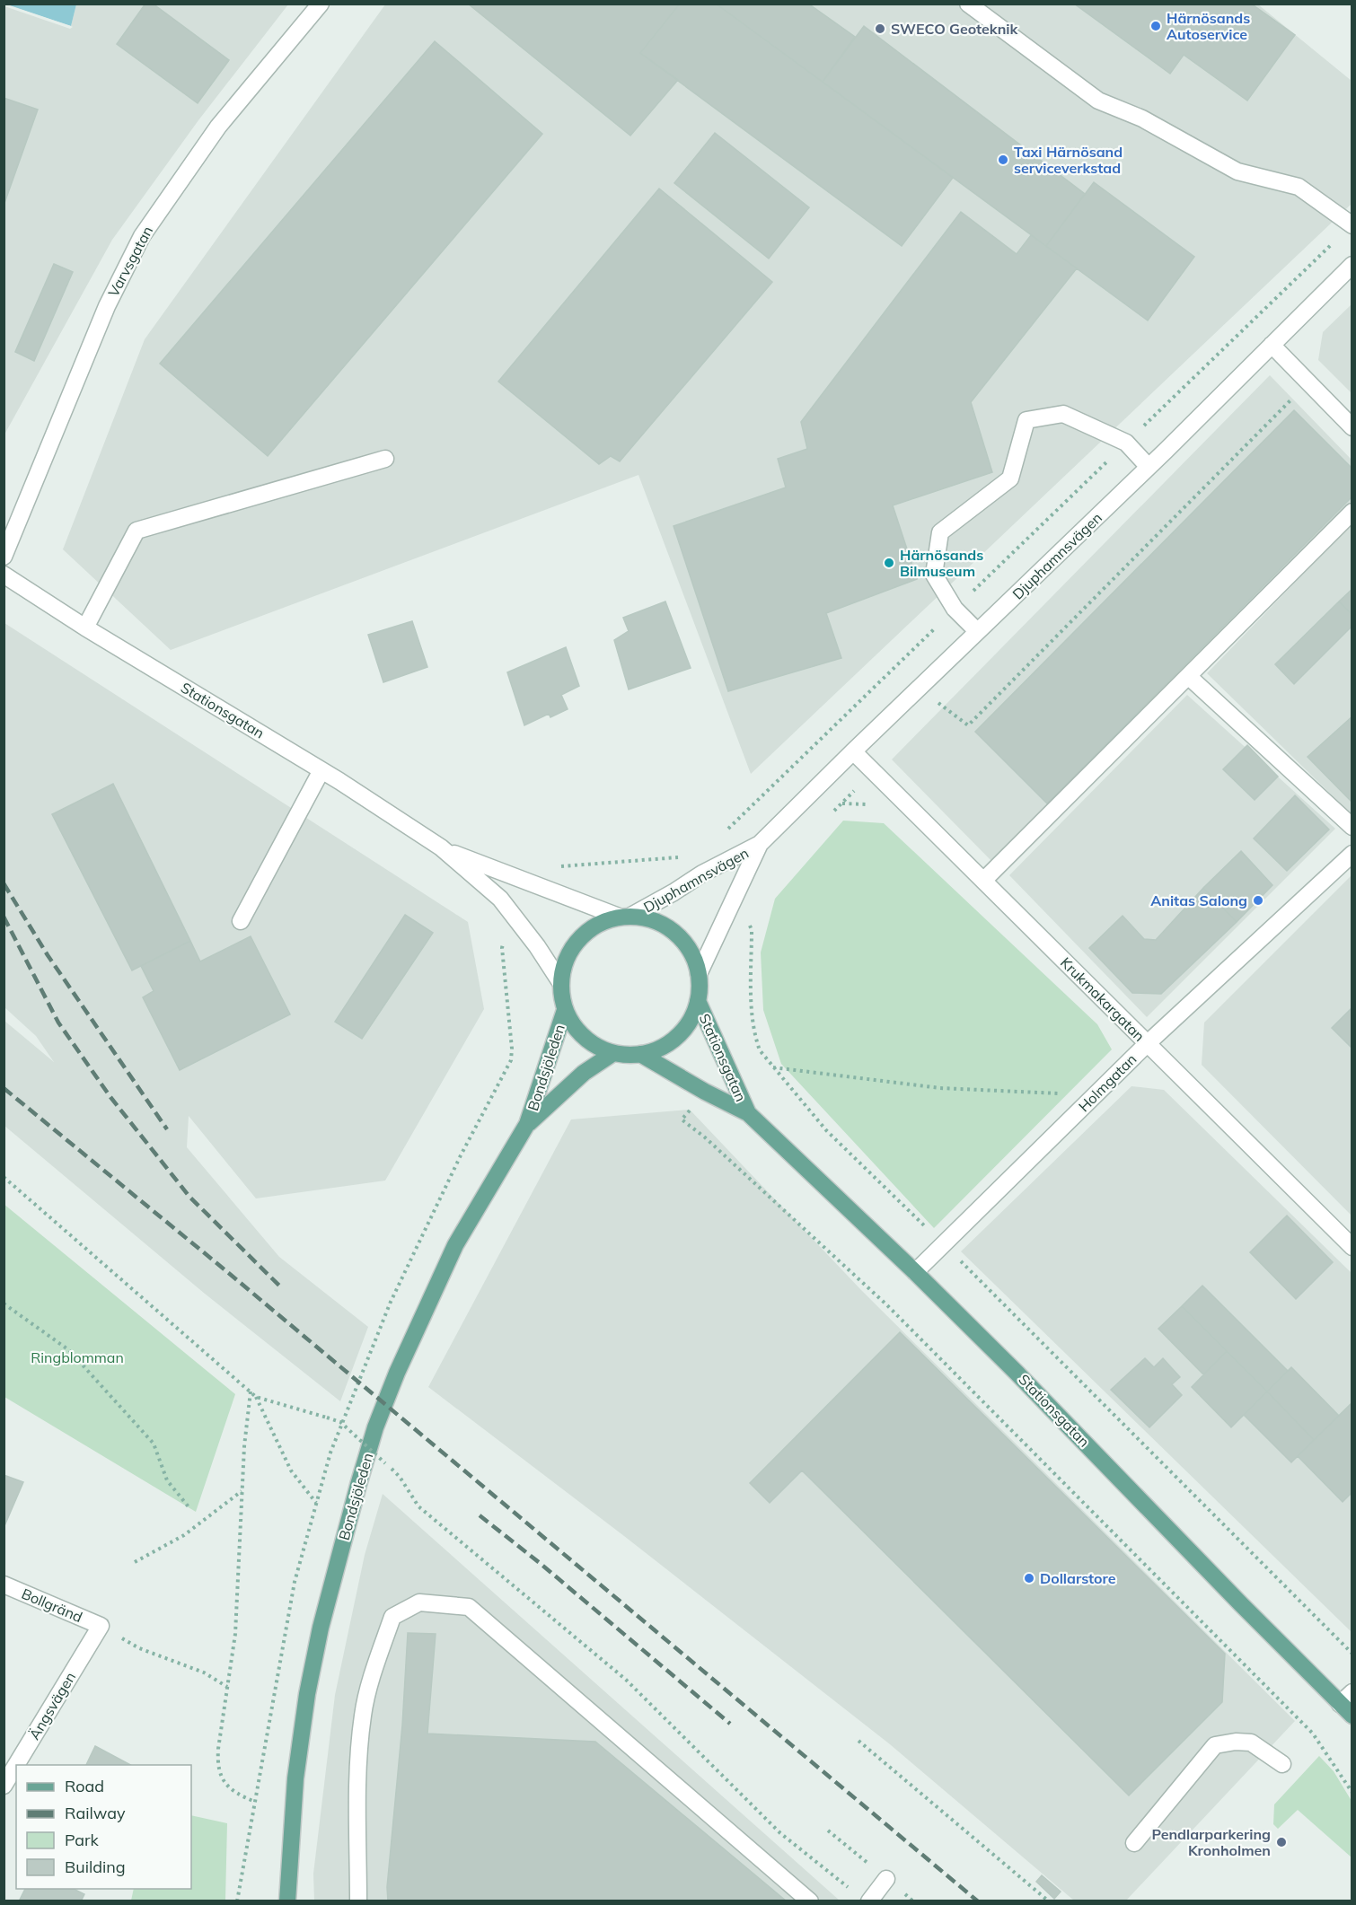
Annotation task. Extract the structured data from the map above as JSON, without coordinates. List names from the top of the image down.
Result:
{
  "streets": {
    "main road": ["Stationsgatan", "Bondsjöleden"],
    "street": [
      "Varvsgatan",
      "Djuphamnsvägen",
      "Krukmakargatan",
      "Holmgatan",
      "Bollgränd",
      "Ängsvägen"
    ]
  },
  "crossings": [
    ["Djuphamnsvägen", "Stationsgatan"],
    ["Djuphamnsvägen", "Krukmakargatan"],
    ["Djuphamnsvägen", "Bondsjöleden"],
    ["Stationsgatan", "Bondsjöleden"],
    ["Stationsgatan", "Holmgatan"],
    ["Krukmakargatan", "Holmgatan"],
    ["Bollgränd", "Ängsvägen"]
  ],
  "parks": ["Ringblomman"],
  "places": [
    "Härnösands Autoservice",
    "SWECO Geoteknik",
    "Taxi Härnösand serviceverkstad",
    "Härnösands Bilmuseum",
    "Anitas Salong",
    "Dollarstore",
    "Pendlarparkering Kronholmen"
  ],
  "legend": [
    "Road",
    "Railway",
    "Park",
    "Building"
  ]
}
